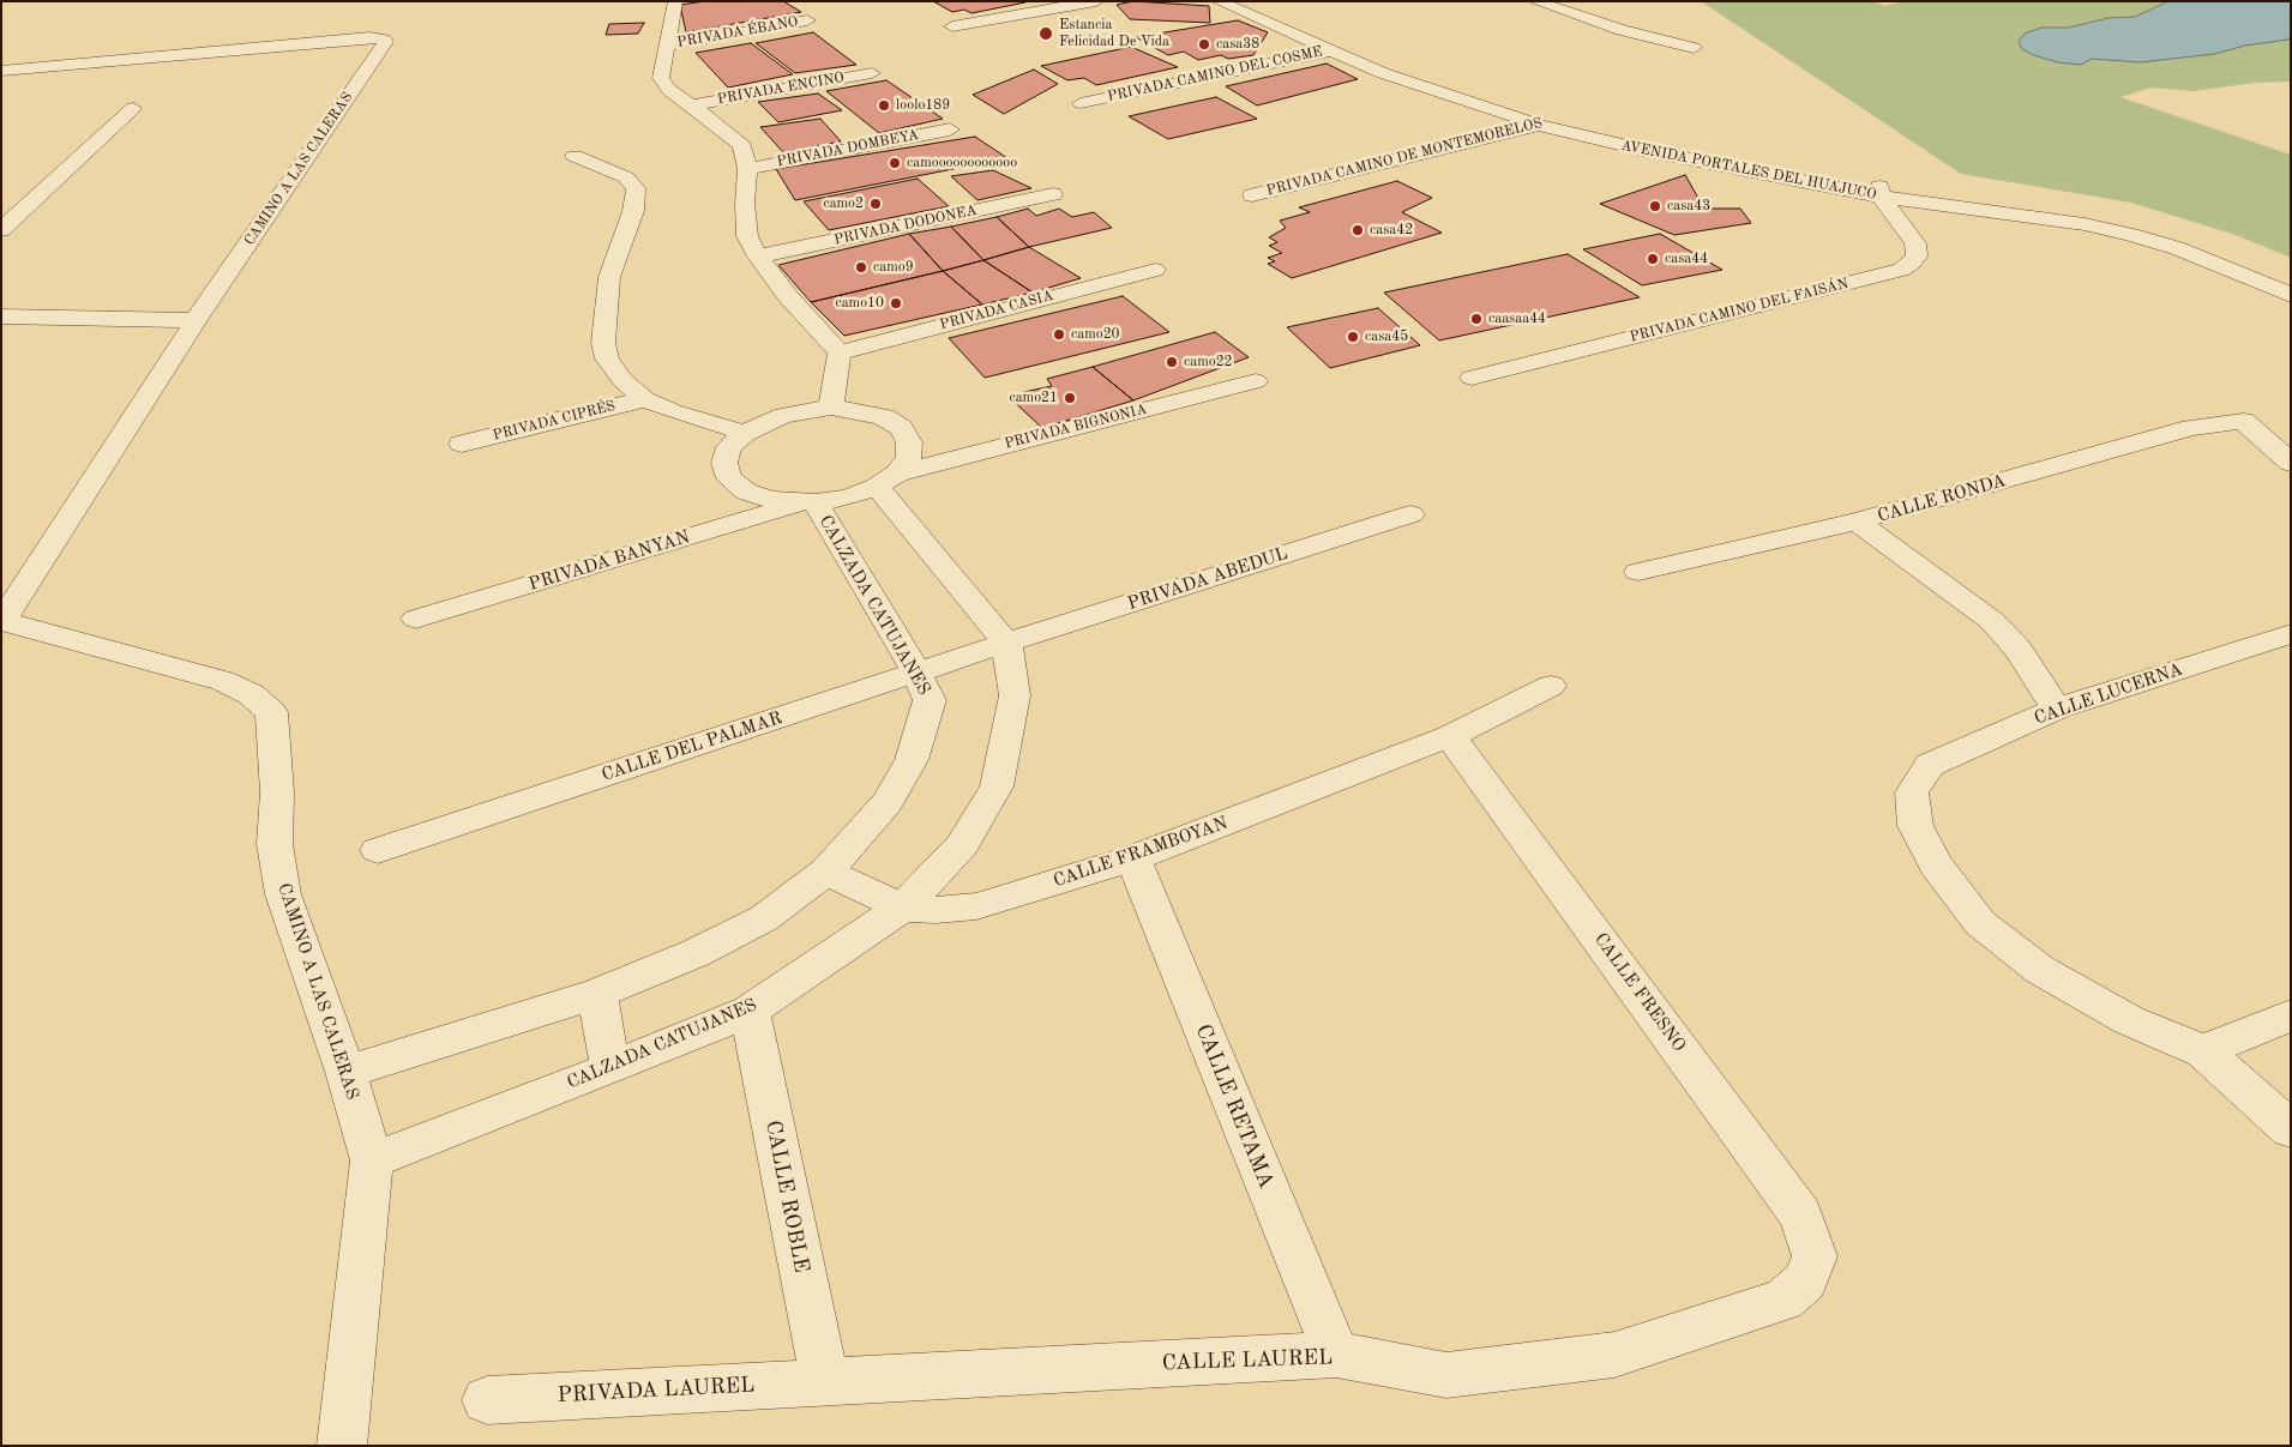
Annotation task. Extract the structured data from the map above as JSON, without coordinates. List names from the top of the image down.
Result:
{
  "streets": {
    "street": [
      "PRIVADA ÉBANO",
      "PRIVADA CAMINO DEL COSME",
      "PRIVADA ENCINO",
      "PRIVADA DOMBEYA",
      "PRIVADA CAMINO DE MONTEMORELOS",
      "CAMINO A LAS CALERAS",
      "AVENIDA PORTALES DEL HUAJUCO",
      "PRIVADA DODONEA",
      "PRIVADA CASIA",
      "PRIVADA CAMINO DEL FAISÁN",
      "PRIVADA CIPRÉS",
      "PRIVADA BIGNONIA",
      "CALLE RONDA",
      "PRIVADA BANYAN",
      "PRIVADA ABEDUL",
      "CALZADA CATUJANES",
      "CALLE LUCERNA",
      "CALLE DEL PALMAR",
      "CALLE FRAMBOYAN",
      "CALLE FRESNO",
      "CALLE RETAMA",
      "CALLE ROBLE",
      "CALLE LAUREL",
      "PRIVADA LAUREL"
    ]
  },
  "crossings": [
    ["PRIVADA CAMINO DEL COSME", "AVENIDA PORTALES DEL HUAJUCO"],
    ["PRIVADA CAMINO DE MONTEMORELOS", "AVENIDA PORTALES DEL HUAJUCO"],
    ["CAMINO A LAS CALERAS", "CALZADA CATUJANES"],
    ["AVENIDA PORTALES DEL HUAJUCO", "PRIVADA CAMINO DEL FAISÁN"],
    ["PRIVADA BIGNONIA", "PRIVADA BANYAN"],
    ["PRIVADA BIGNONIA", "CALZADA CATUJANES"],
    ["PRIVADA BANYAN", "CALZADA CATUJANES"],
    ["PRIVADA ABEDUL", "CALZADA CATUJANES"],
    ["PRIVADA ABEDUL", "CALLE DEL PALMAR"],
    ["CALZADA CATUJANES", "CALLE DEL PALMAR"],
    ["CALZADA CATUJANES", "CALLE FRAMBOYAN"],
    ["CALZADA CATUJANES", "CALLE ROBLE"],
    ["CALLE FRAMBOYAN", "CALLE FRESNO"],
    ["CALLE FRAMBOYAN", "CALLE RETAMA"],
    ["CALLE FRESNO", "CALLE LAUREL"],
    ["CALLE RETAMA", "CALLE LAUREL"],
    ["CALLE ROBLE", "CALLE LAUREL"],
    ["CALLE ROBLE", "PRIVADA LAUREL"],
    ["CALLE LAUREL", "PRIVADA LAUREL"]
  ],
  "places": [
    "Estancia Felicidad De Vida",
    "casa38",
    "loolo189",
    "camoooooooooooo",
    "camo2",
    "casa43",
    "casa42",
    "casa44",
    "camo9",
    "camo10",
    "caasaa44",
    "camo20",
    "casa45",
    "camo22",
    "camo21"
  ]
}
